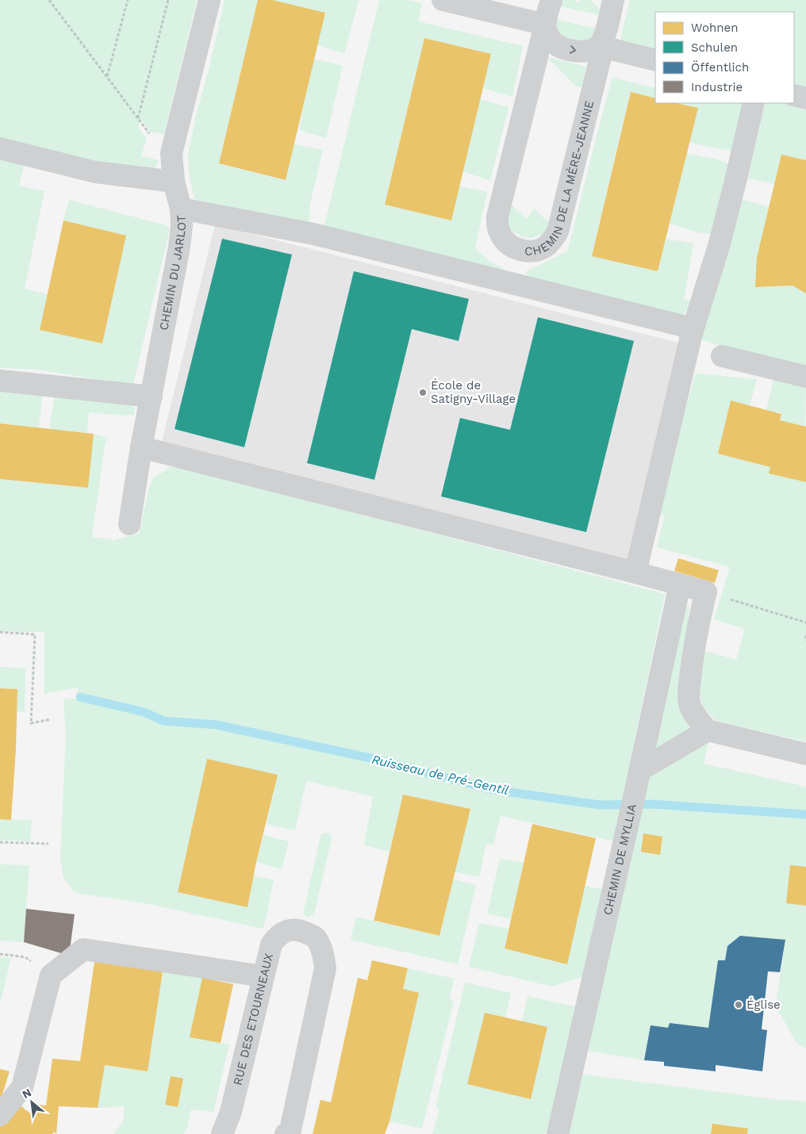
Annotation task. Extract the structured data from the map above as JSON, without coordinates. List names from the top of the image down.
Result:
{
  "streets": {
    "street": [
      "CHEMIN DE LA MÈRE-JEANNE",
      "CHEMIN DU JARLOT",
      "CHEMIN DE MYLLIA",
      "RUE DES ETOURNEAUX"
    ]
  },
  "water": ["Ruisseau de Pré-Gentil"],
  "places": ["École de Satigny-Village", "Église"],
  "legend": [
    "Wohnen",
    "Schulen",
    "Öffentlich",
    "Industrie"
  ],
  "north": "top left"
}
